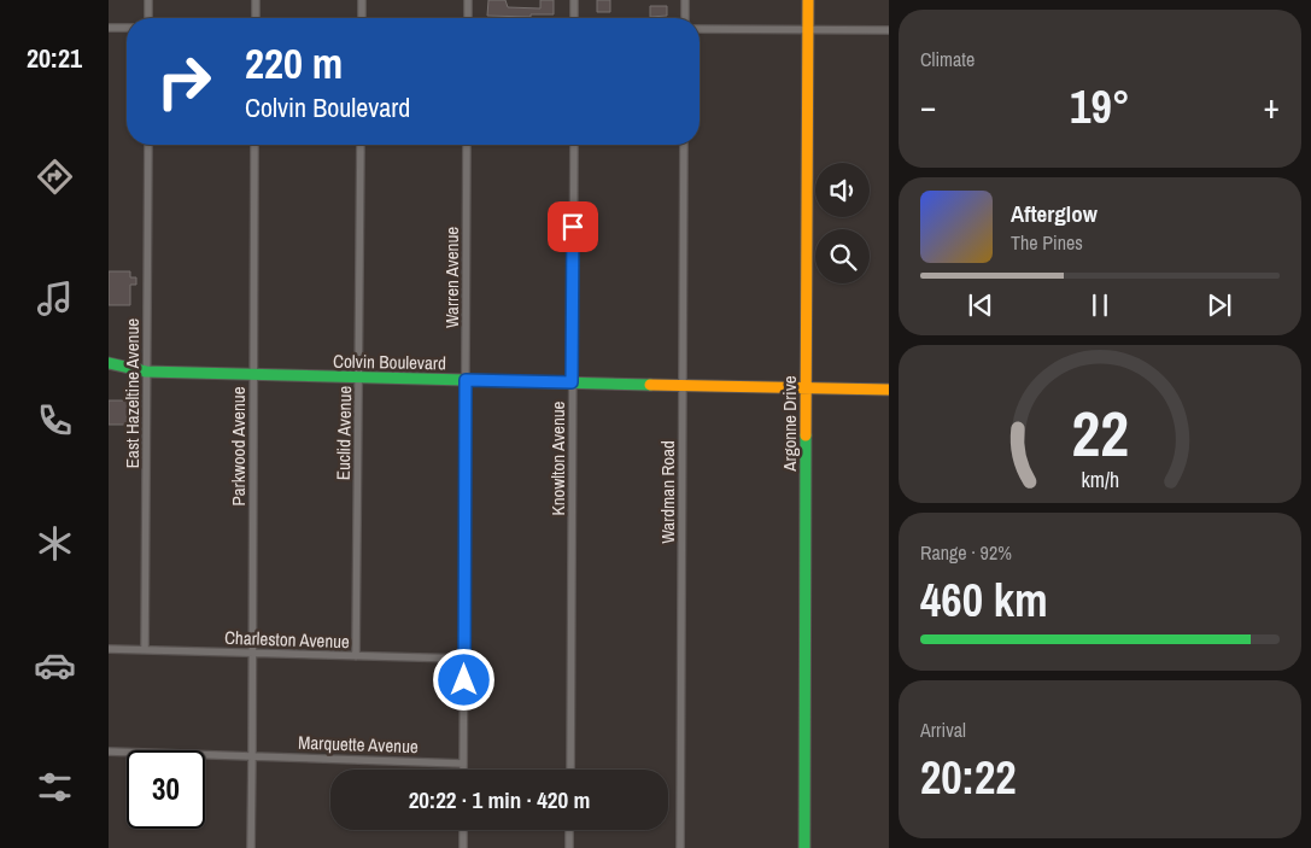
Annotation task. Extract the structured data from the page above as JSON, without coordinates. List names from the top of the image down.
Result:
{
  "streets": {
    "street": [
      "Warren Avenue",
      "Colvin Boulevard",
      "East Hazeltine Avenue",
      "Argonne Drive",
      "Euclid Avenue",
      "Parkwood Avenue",
      "Knowlton Avenue",
      "Wardman Road",
      "Charleston Avenue",
      "Marquette Avenue"
    ]
  },
  "crossings": [
    ["Warren Avenue", "Colvin Boulevard"],
    ["Warren Avenue", "Charleston Avenue"],
    ["Warren Avenue", "Marquette Avenue"],
    ["Colvin Boulevard", "East Hazeltine Avenue"],
    ["Colvin Boulevard", "Argonne Drive"],
    ["Colvin Boulevard", "Euclid Avenue"],
    ["Colvin Boulevard", "Parkwood Avenue"],
    ["Colvin Boulevard", "Knowlton Avenue"],
    ["Colvin Boulevard", "Wardman Road"],
    ["East Hazeltine Avenue", "Charleston Avenue"],
    ["Euclid Avenue", "Charleston Avenue"],
    ["Parkwood Avenue", "Charleston Avenue"],
    ["Parkwood Avenue", "Marquette Avenue"]
  ],
  "page": {
    "tabs": "20:21",
    "tile": [
      "Climate",
      ["Range · 92%", "460 km"],
      ["Arrival", "20:22"]
    ],
    "turn": ["220 m", "Colvin Boulevard"],
    "heat": ["−", "19°", "+"],
    "song": ["Afterglow", "The Pines"],
    "limit": "30",
    "trip": "20:22 · 1 min · 420 m",
    "gauge": ["22", "km/h"]
  }
}
